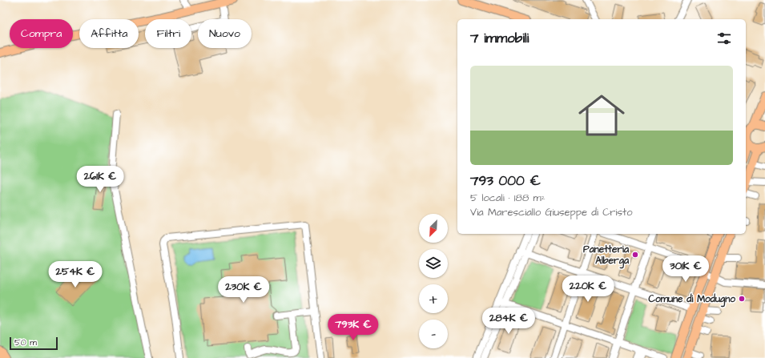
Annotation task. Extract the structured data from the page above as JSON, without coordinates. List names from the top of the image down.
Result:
{
  "places": ["Panetteria Alberga", "Comune di Modugno"],
  "scale_bar": "50 m",
  "north": "bottom left",
  "page": {
    "chip": [
      "Compra",
      "Affitta",
      "Filtri",
      "Nuovo"
    ],
    "heading": "7 immobili",
    "list": [
      {
        "name": "793 000 €",
        "note": "5 locali · 188 m² · Via Maresciallo Giuseppe di Cristo"
      }
    ],
    "price": [
      "261K €",
      "301K €",
      "254K €",
      "220K €",
      "230K €",
      "284K €",
      "793K €"
    ],
    "map_buttons": ["+", "−"],
    "scale": "50 m"
  }
}
